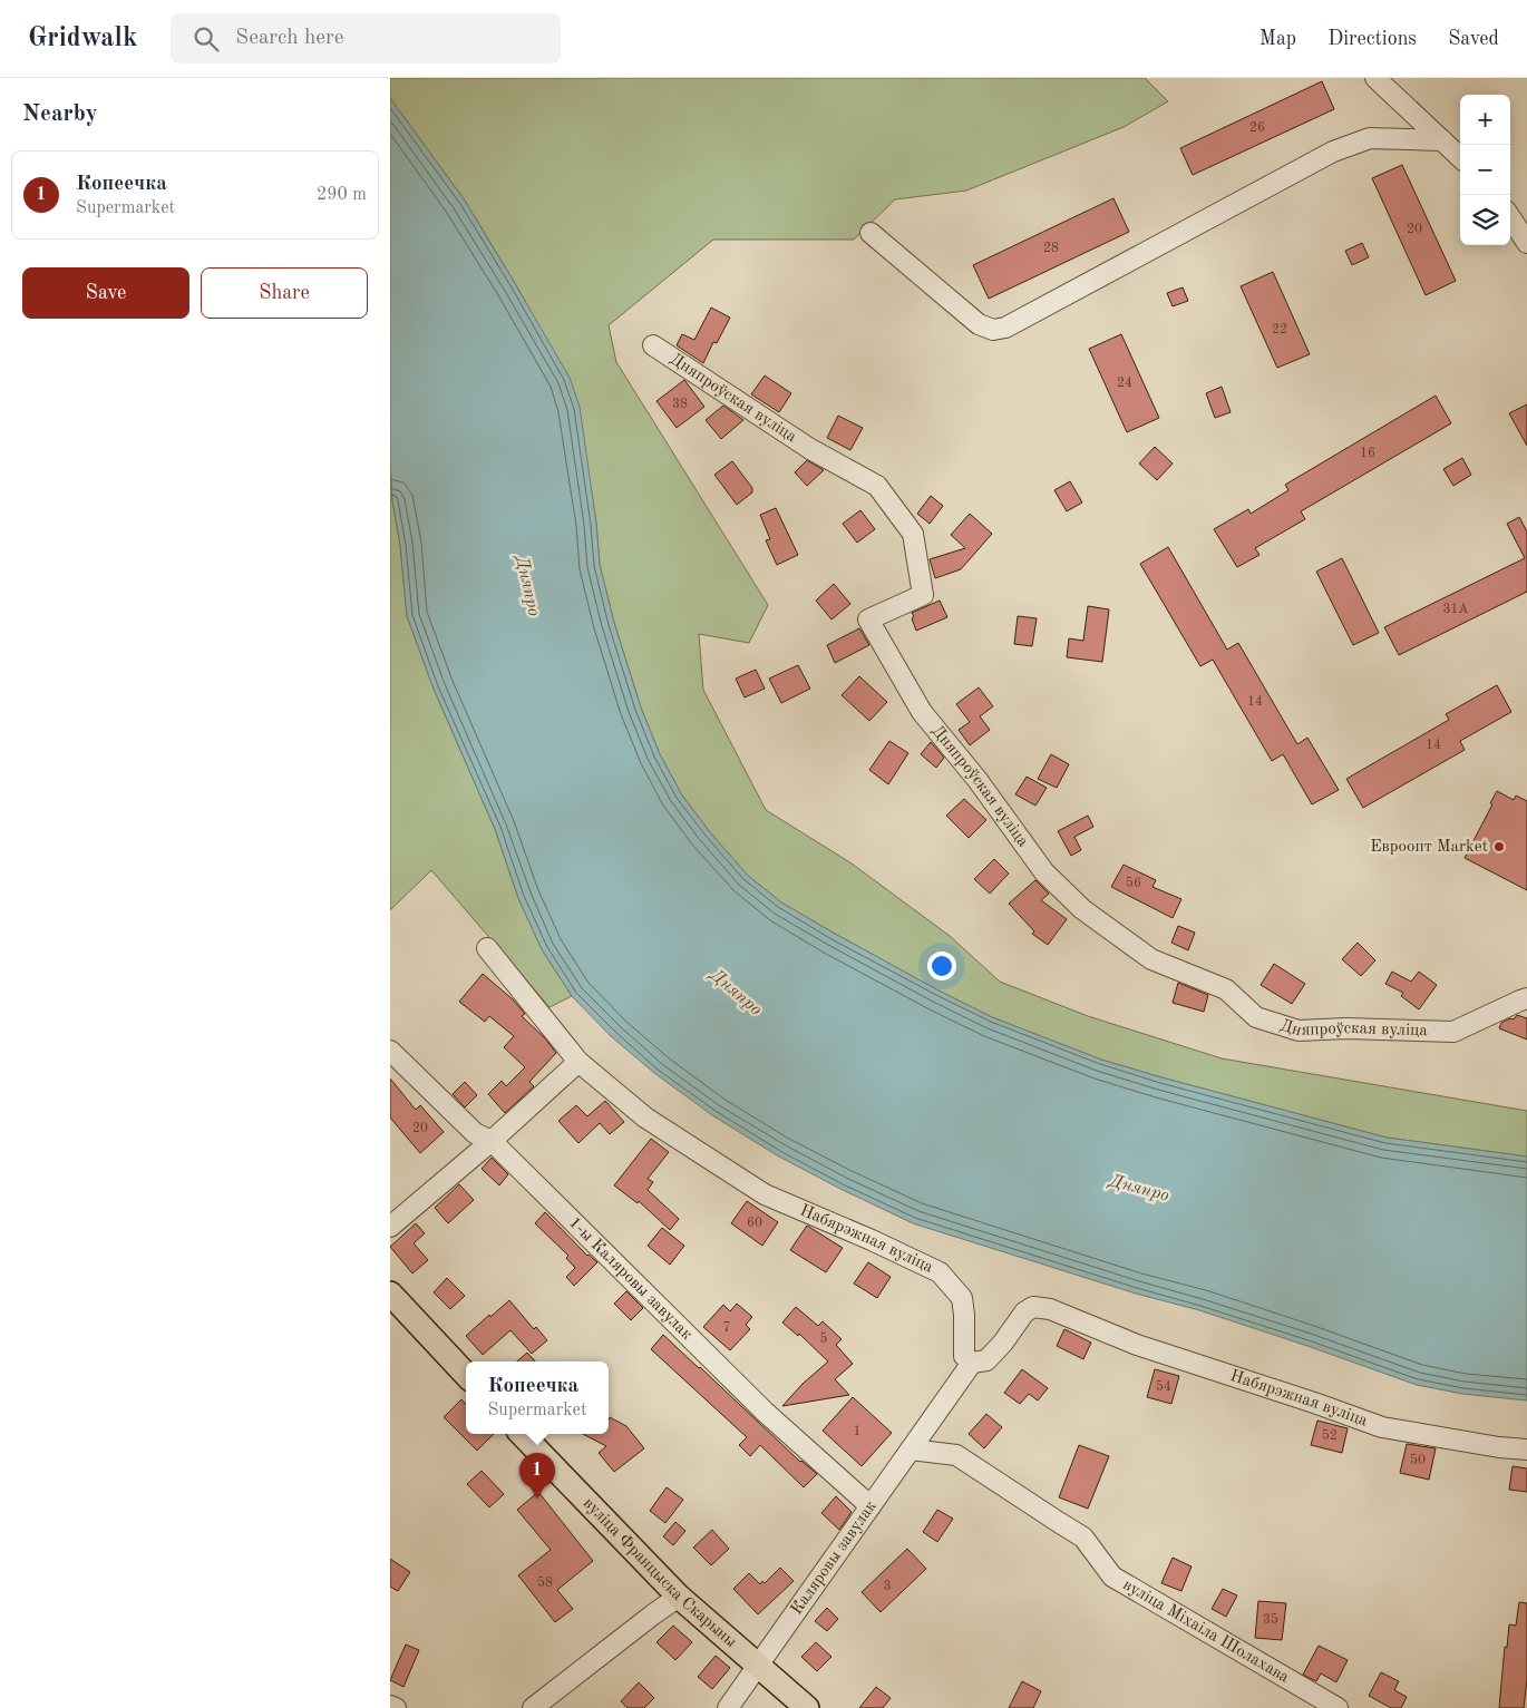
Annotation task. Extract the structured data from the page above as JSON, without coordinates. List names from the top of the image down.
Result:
{
  "streets": {
    "main road": ["вуліца Францыска Скарыны"],
    "street": [
      "Дняпроўская вуліца",
      "Набярэжная вуліца",
      "1-ы Каляровы завулак",
      "Каляровы завулак",
      "вуліца Міхаіла Шолахава"
    ]
  },
  "crossings": [
    ["Набярэжная вуліца", "Каляровы завулак"],
    ["1-ы Каляровы завулак", "Каляровы завулак"],
    ["Каляровы завулак", "вуліца Францыска Скарыны"],
    ["Каляровы завулак", "вуліца Міхаіла Шолахава"]
  ],
  "water": ["Дняпро"],
  "places": ["Евроопт Market"],
  "house_numbers": [
    "26",
    "20",
    "28",
    "22",
    "24",
    "38",
    "16",
    "31А",
    "14",
    "14",
    "56",
    "20",
    "60",
    "7",
    "5",
    "54",
    "1",
    "52",
    "50",
    "58",
    "3",
    "35"
  ],
  "page": {
    "header": "Gridwalk",
    "search": "Search here",
    "nav": ["Map", "Directions", "Saved"],
    "heading": "Nearby",
    "map_buttons": ["+", "−"],
    "list": [
      {
        "mark": "1",
        "name": "Копеечка",
        "note": "Supermarket",
        "value": "290 m"
      }
    ],
    "buttons": ["Save", "Share"],
    "popup": ["Копеечка", "Supermarket"],
    "pins": "1"
  }
}
